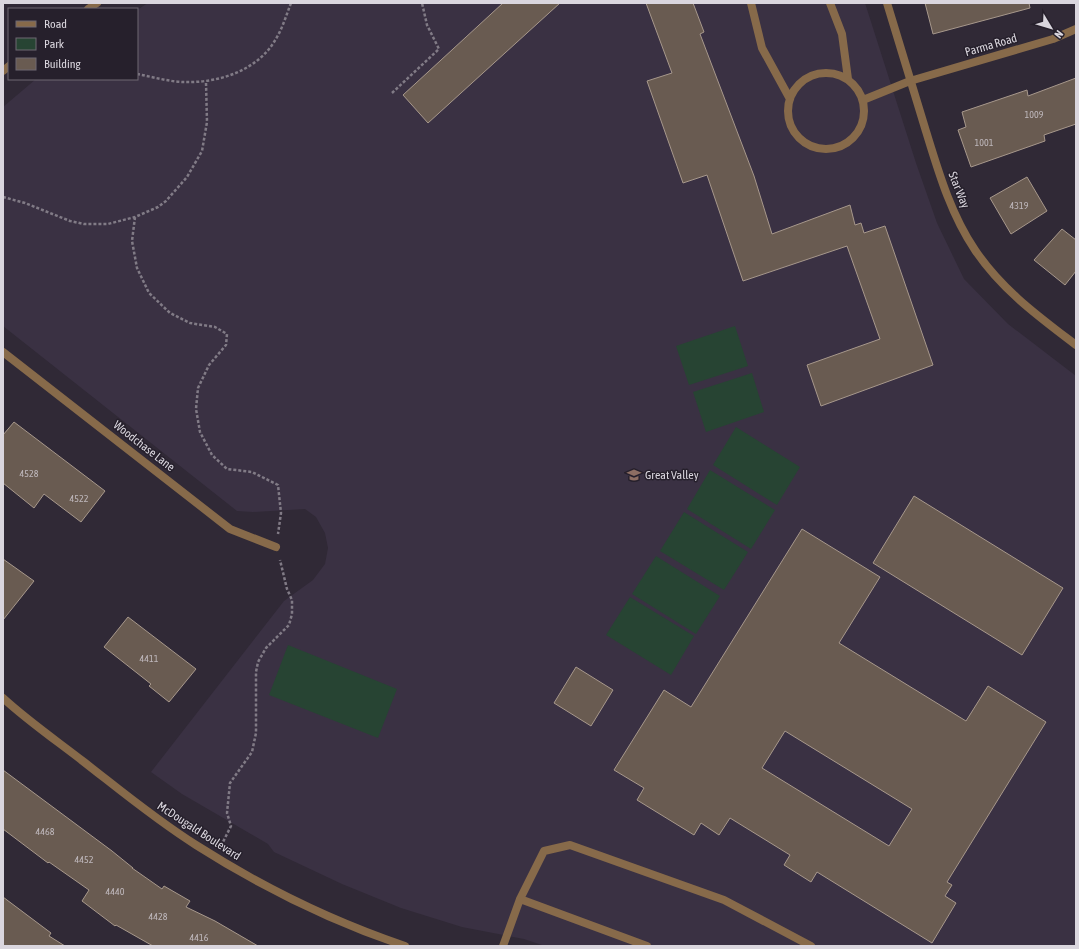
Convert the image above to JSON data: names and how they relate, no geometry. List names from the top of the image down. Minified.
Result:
{"streets":{"street":["Parma Road","Star Way","Woodchase Lane","McDougald Boulevard"]},"crossings":[["Parma Road","Star Way"]],"places":{"school or university":["Great Valley"]},"house_numbers":["1009","1001","4319","4528","4522","4411","4468","4452","4440","4428","4416"],"legend":["Road","Park","Building"],"north":"bottom right"}
